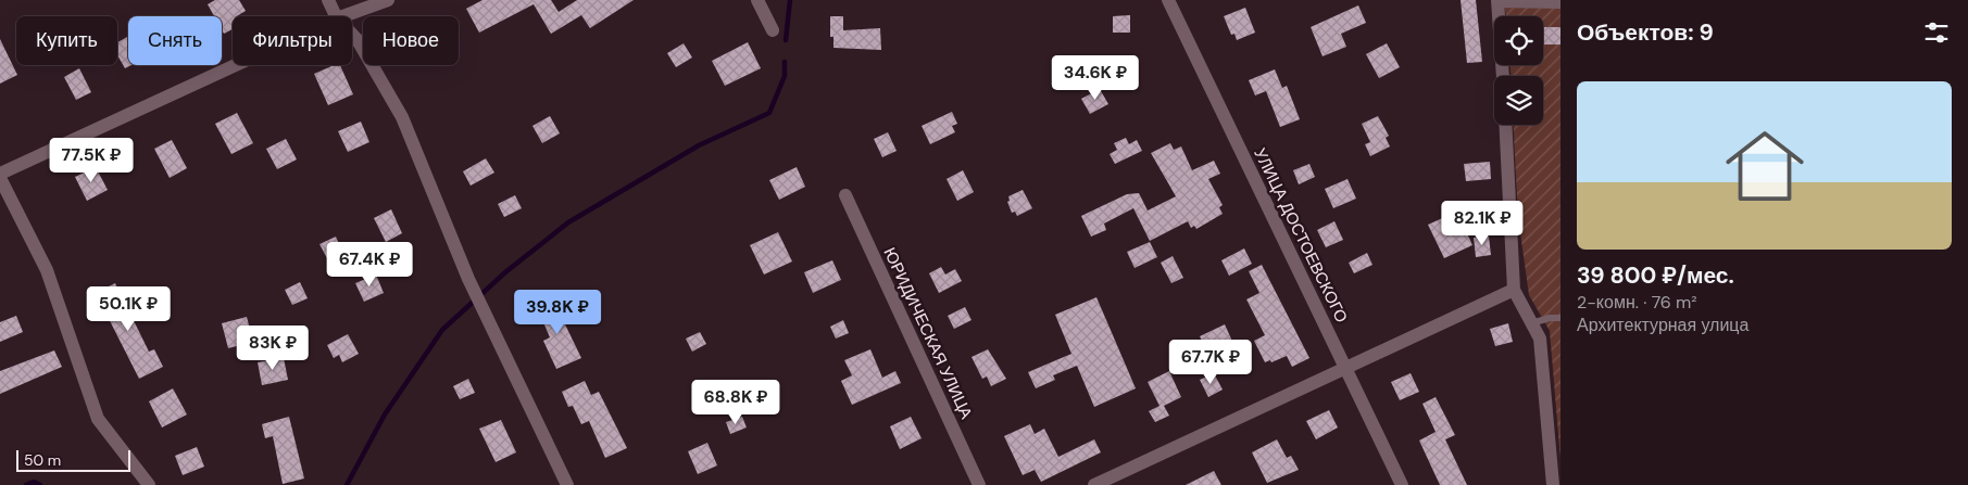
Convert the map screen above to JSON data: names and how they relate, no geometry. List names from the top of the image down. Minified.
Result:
{"streets":{"street":["УЛИЦА ДОСТОЕВСКОГО","ЮРИДИЧЕСКАЯ УЛИЦА"]},"scale_bar":"50 m","page":{"heading":"Объектов: 9","chip":["Купить","Снять","Фильтры","Новое"],"price":["34.6K ₽","77.5K ₽","82.1K ₽","67.4K ₽","50.1K ₽","39.8K ₽","83K ₽","67.7K ₽","68.8K ₽"],"list":[{"name":"39 800 ₽/мес.","note":"2-комн. · 76 m² · Архитектурная улица"}],"scale":"50 m"}}
